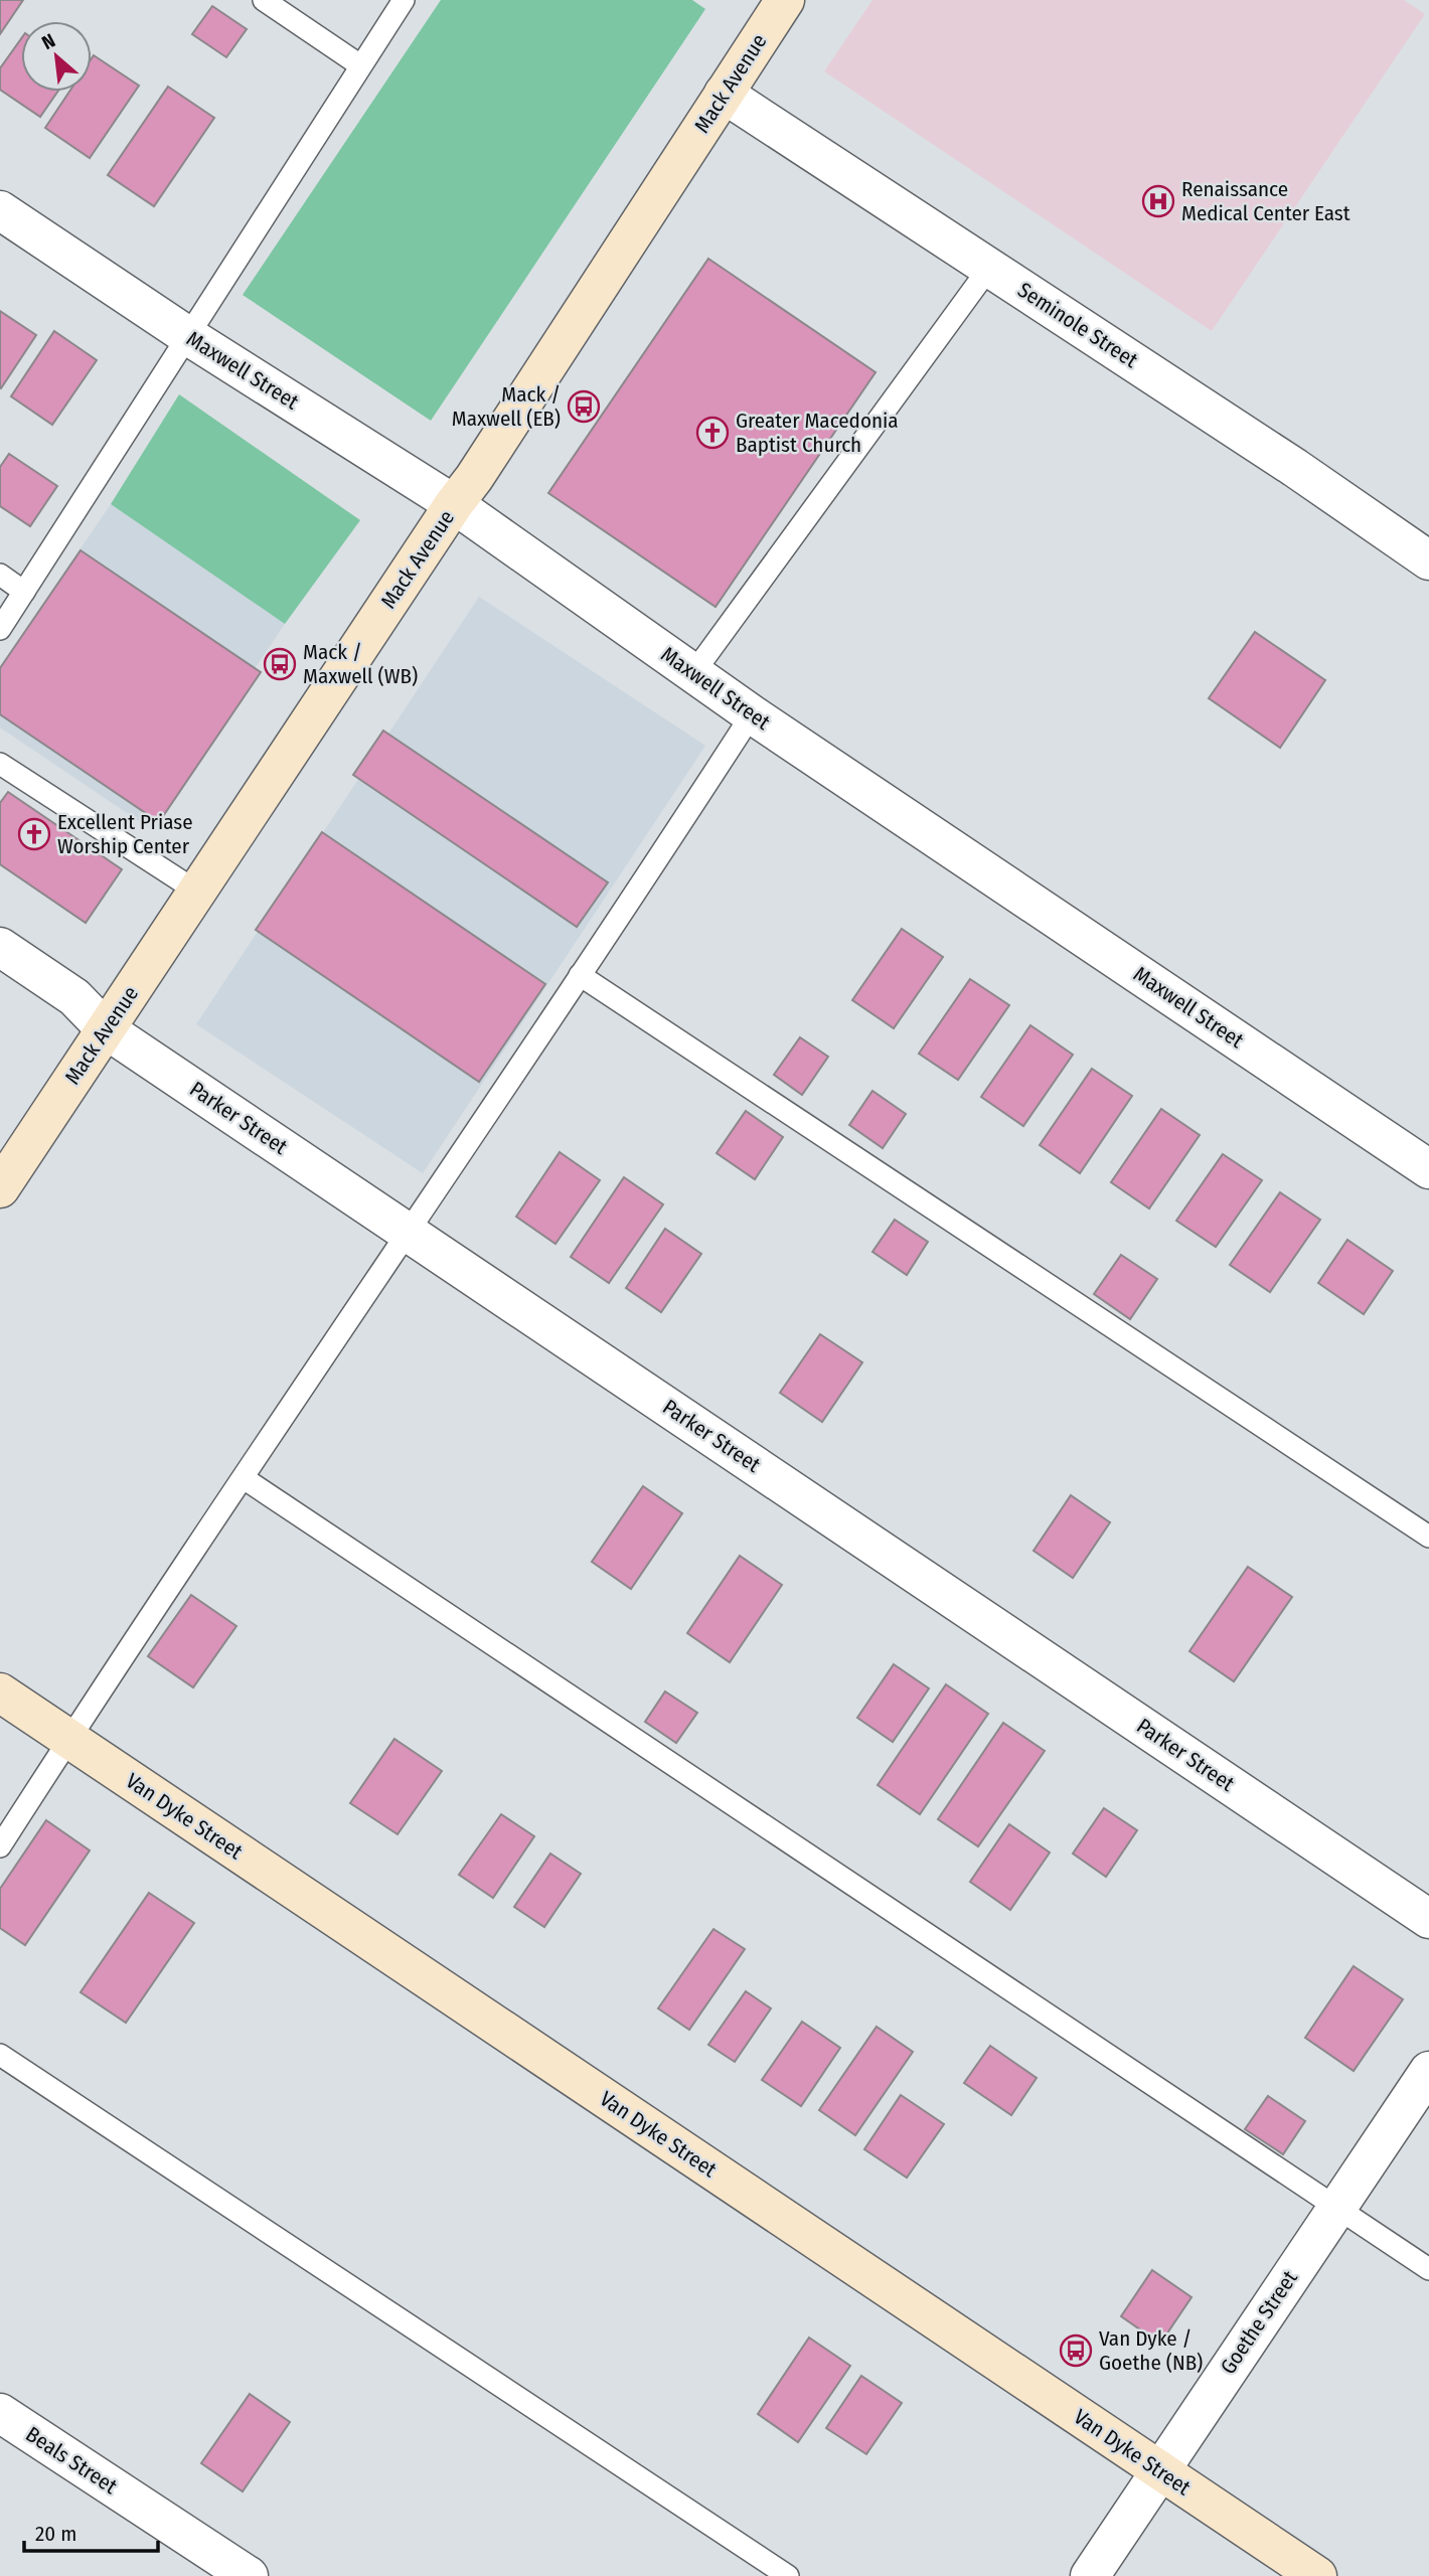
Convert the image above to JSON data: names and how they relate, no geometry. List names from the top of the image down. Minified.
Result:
{"streets":{"main road":["Mack Avenue","Van Dyke Street"],"street":["Seminole Street","Maxwell Street","Parker Street","Goethe Street","Beals Street"]},"crossings":[["Mack Avenue","Seminole Street"],["Mack Avenue","Maxwell Street"],["Mack Avenue","Parker Street"],["Van Dyke Street","Goethe Street"]],"places":{"hospital":["Renaissance Medical Center East"],"bus stop":["Mack / Maxwell (EB)","Mack / Maxwell (WB)","Van Dyke / Goethe (NB)"],"church":["Greater Macedonia Baptist Church","Excellent Priase Worship Center"]},"scale_bar":"20 m","north":"top left"}
